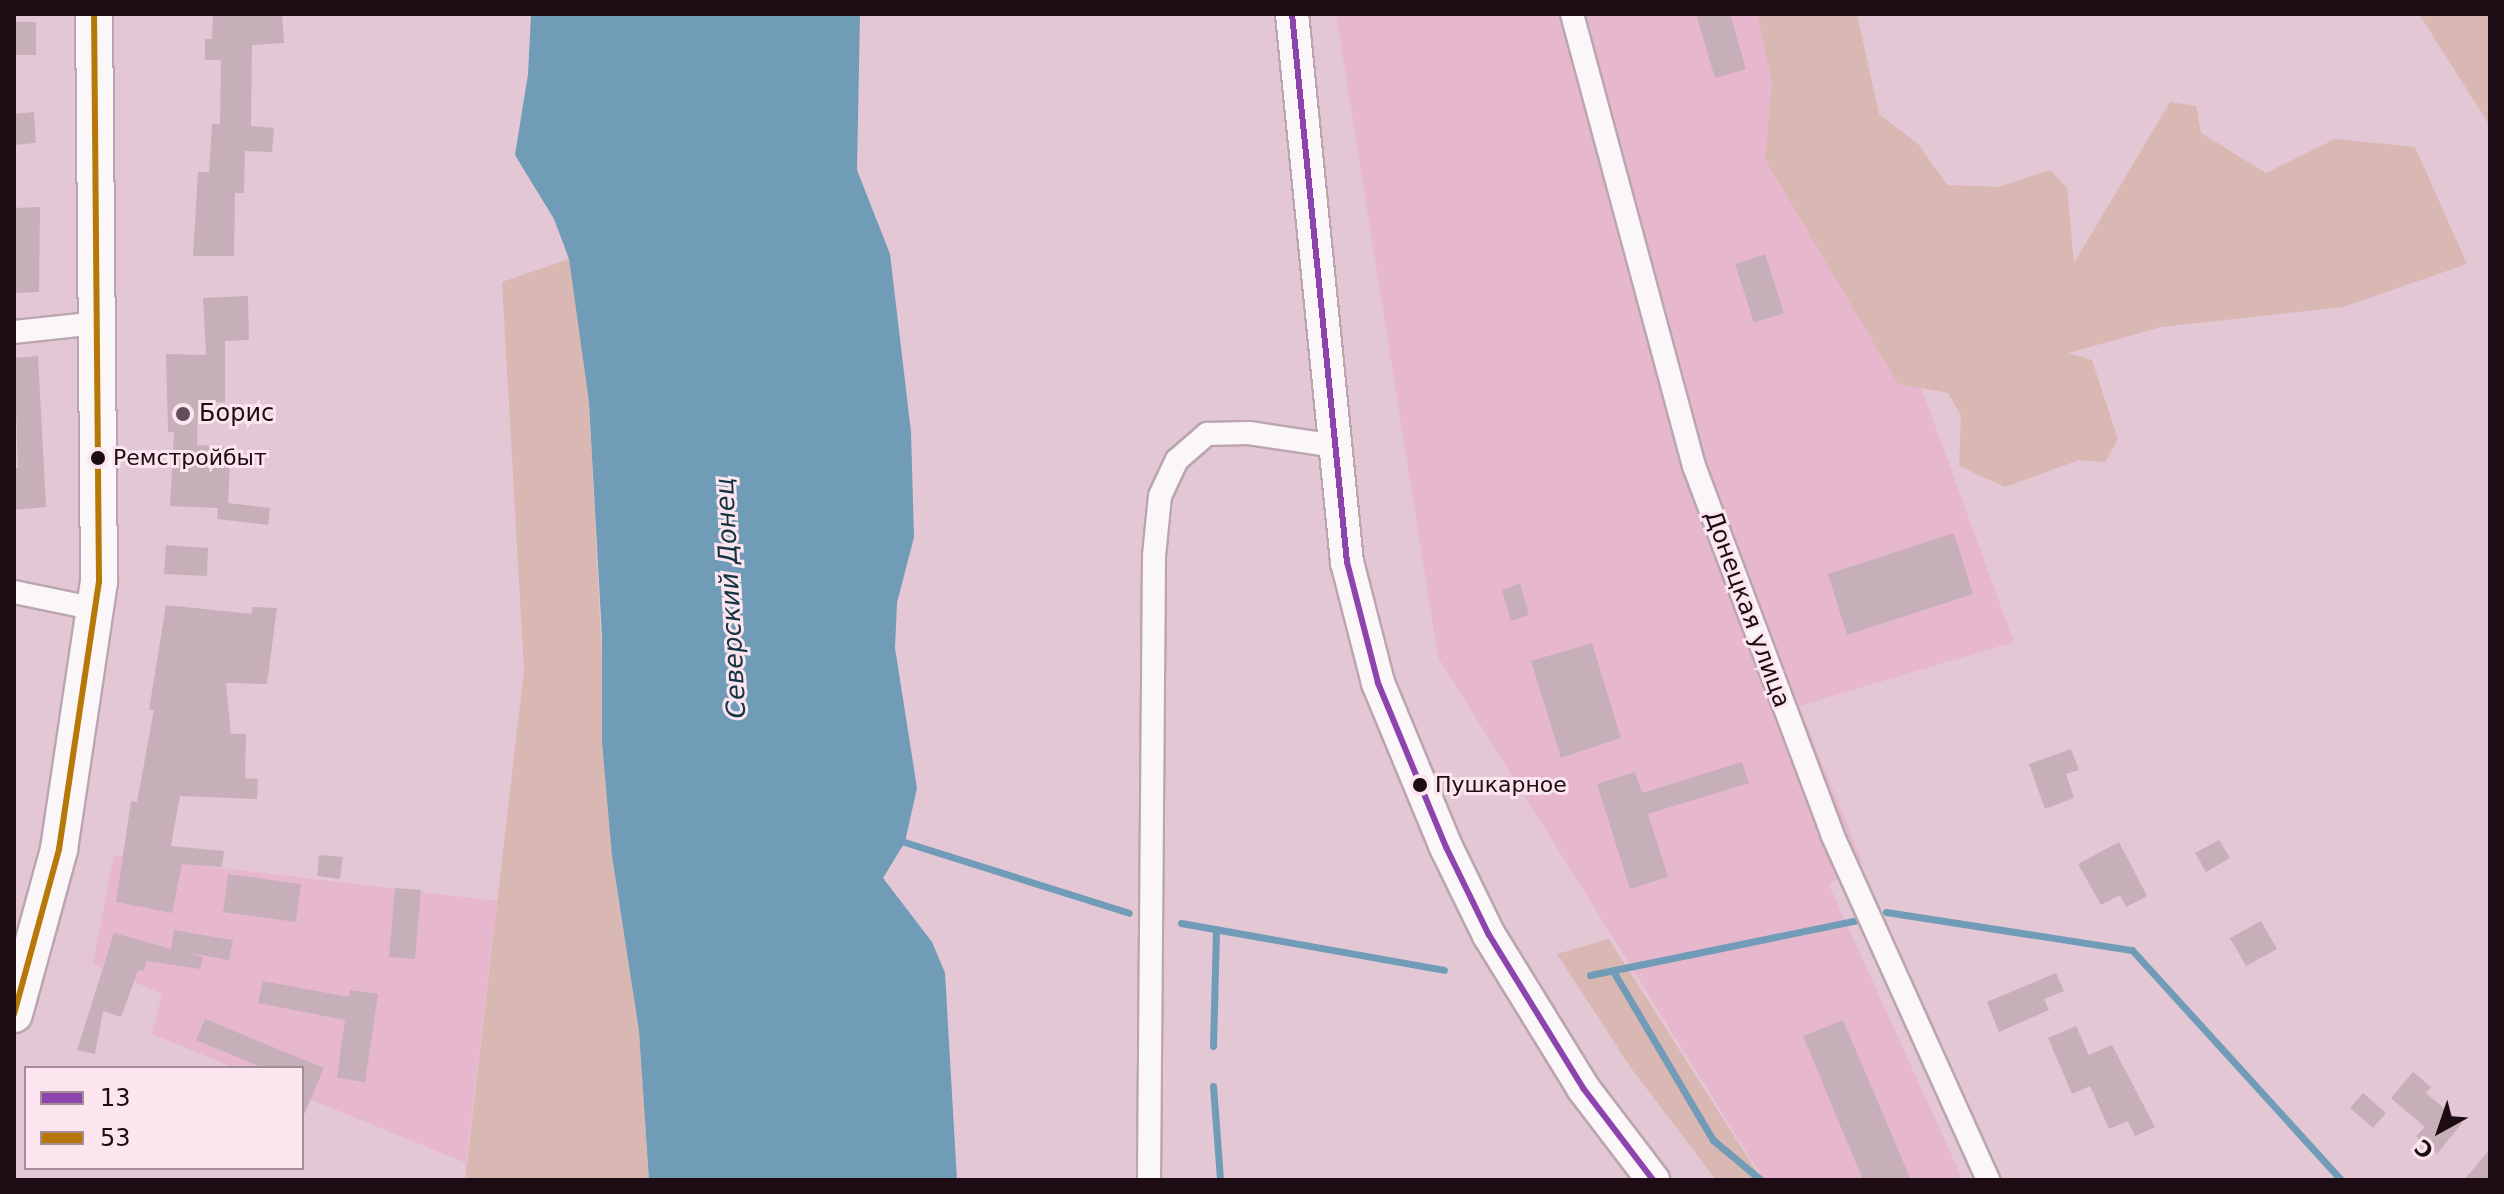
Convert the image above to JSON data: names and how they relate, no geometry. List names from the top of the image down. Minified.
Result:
{"streets":{"street":["Донецкая улица"]},"water":["Северский Донец"],"places":["Борис","Ремстройбыт","Пушкарное"],"lines":["transit line 13","transit line 53"],"legend":["13","53"],"north":"bottom left"}
